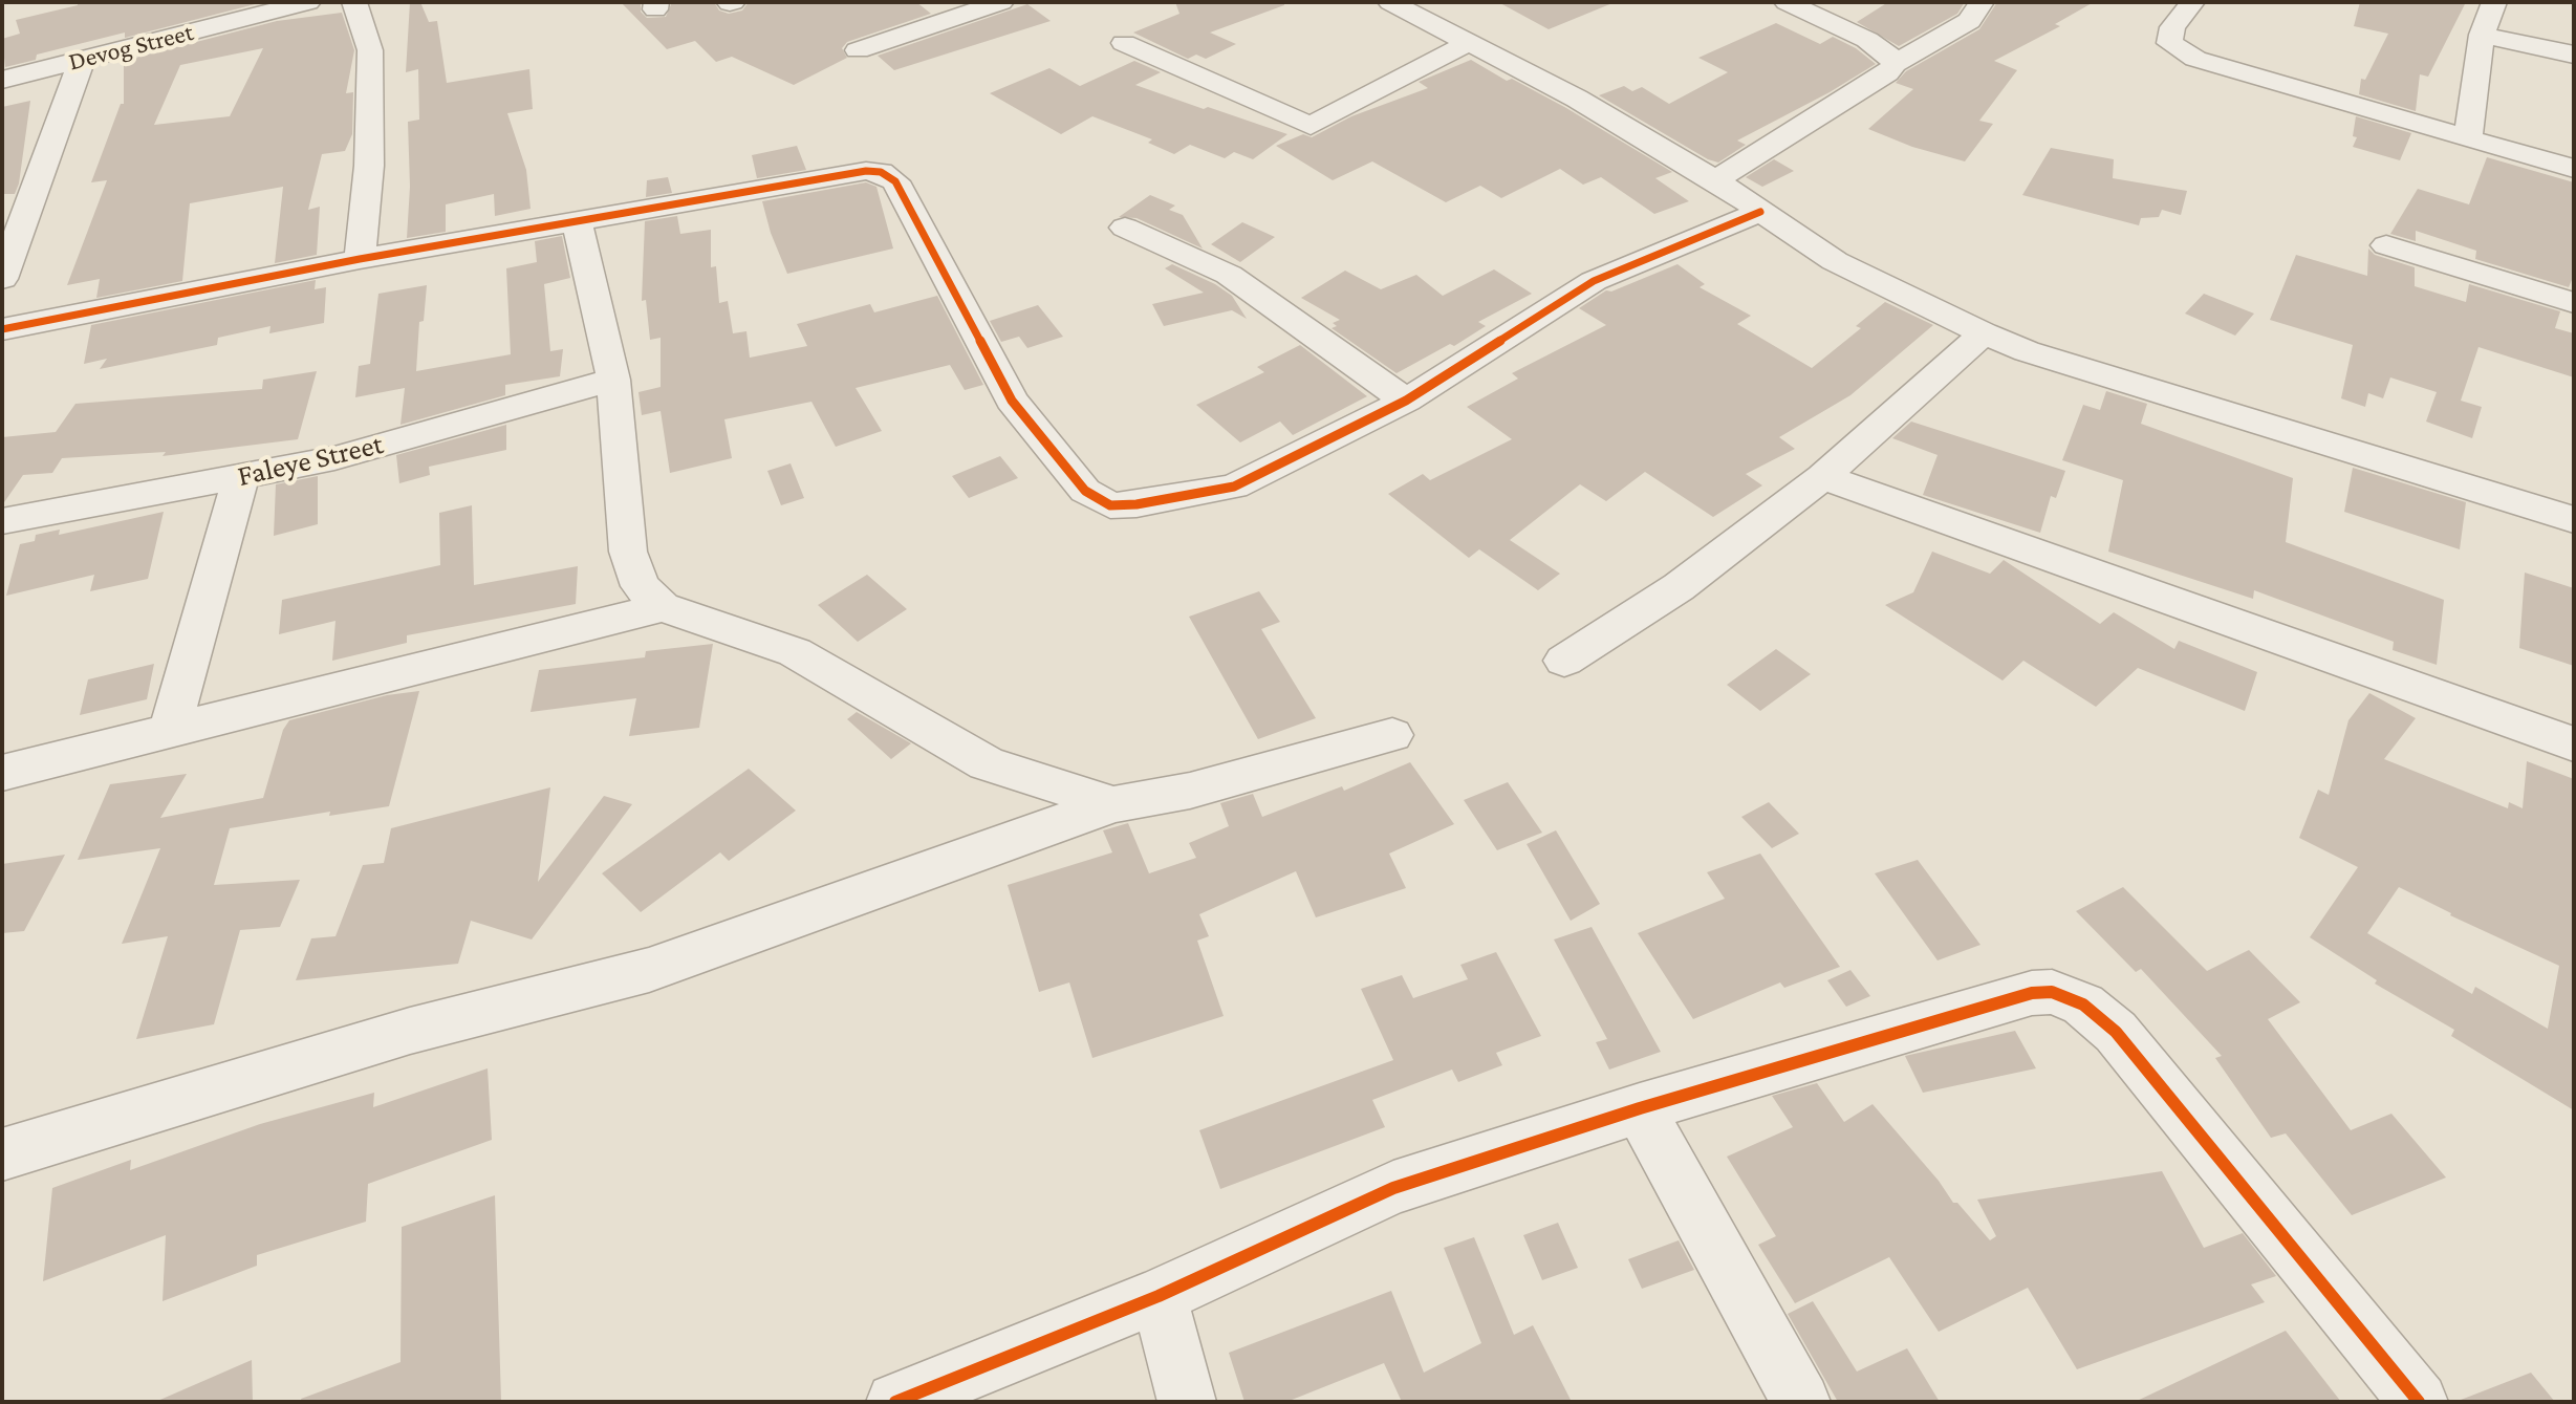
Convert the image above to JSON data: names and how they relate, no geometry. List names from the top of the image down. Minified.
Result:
{"streets":{"street":["Devog Street","Faleye Street"]}}
